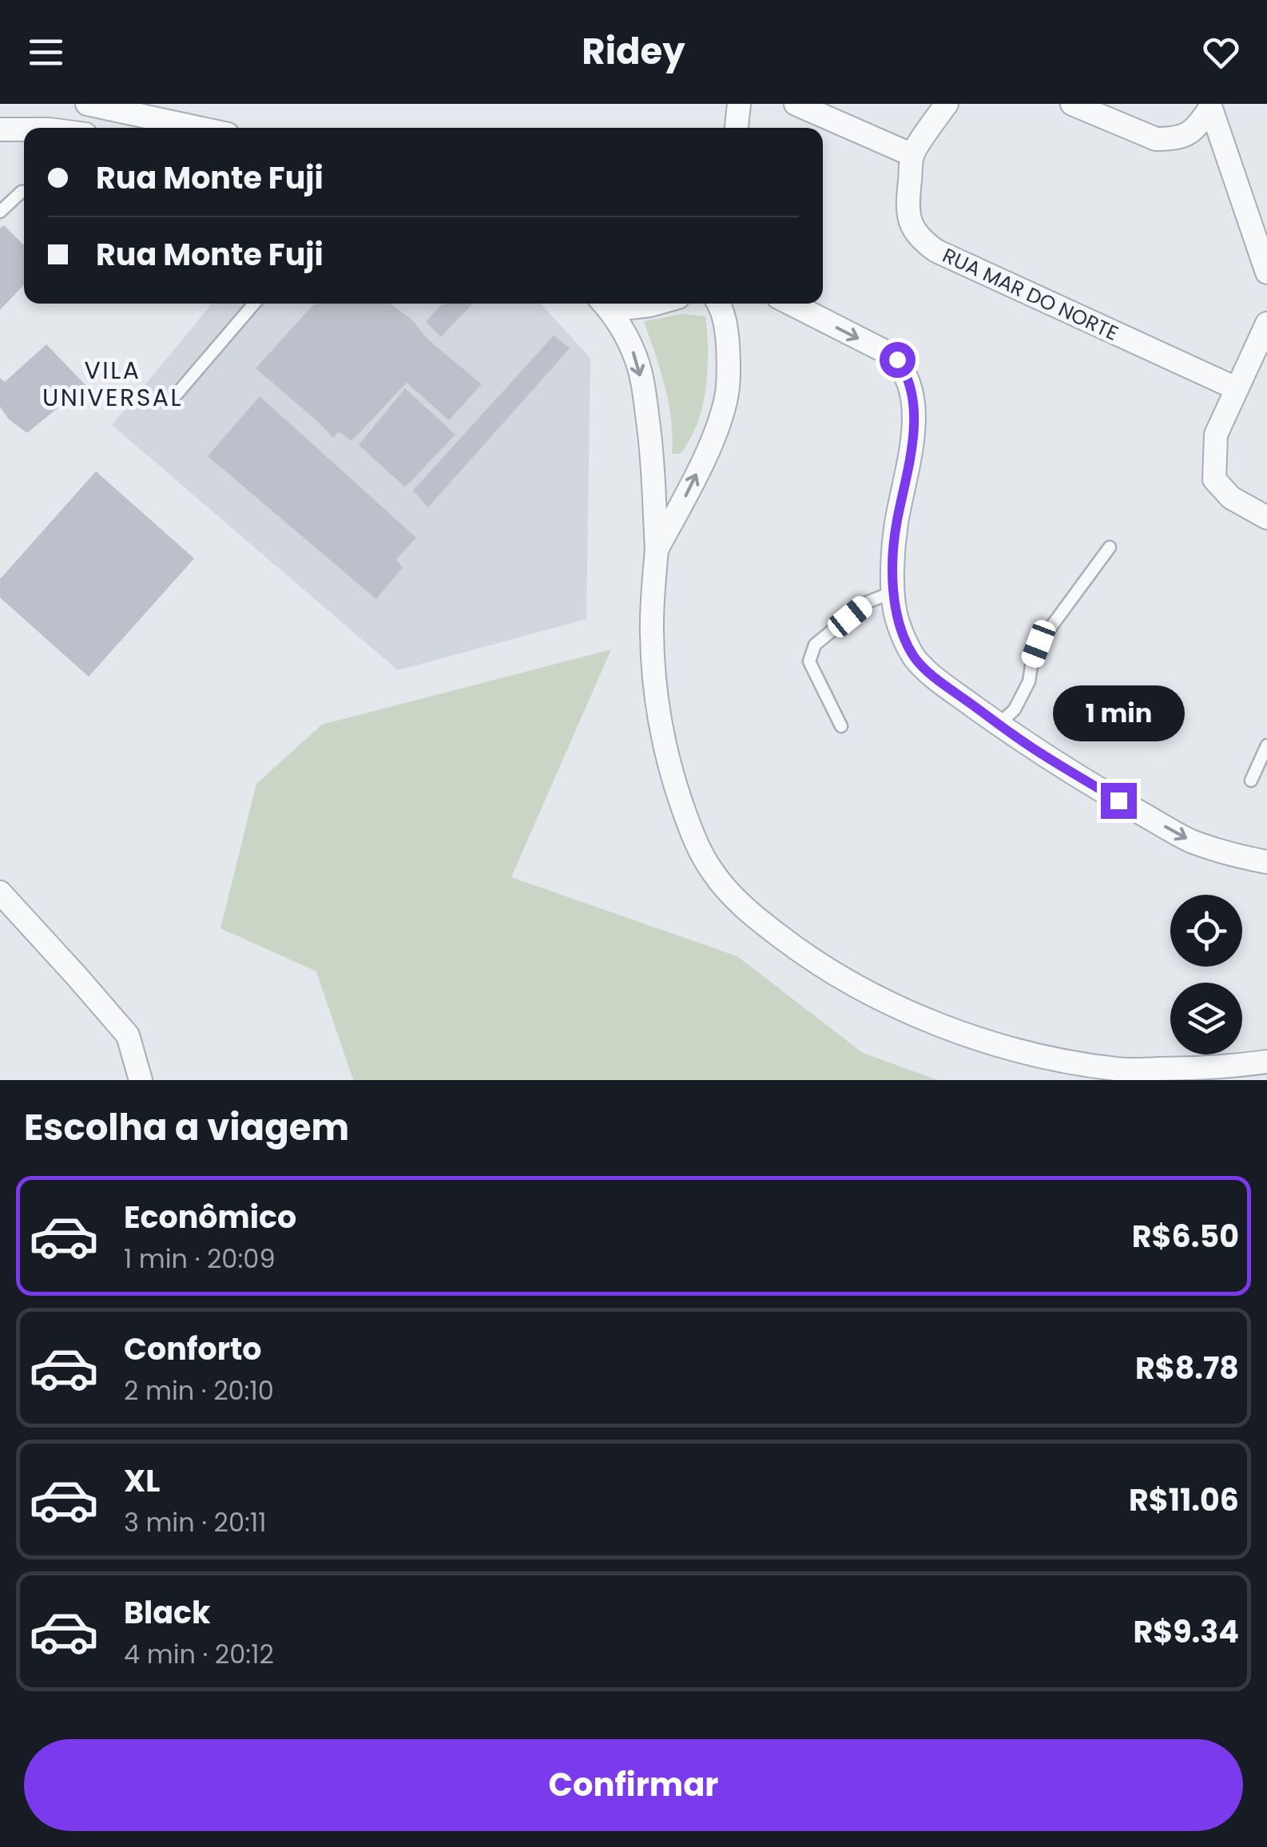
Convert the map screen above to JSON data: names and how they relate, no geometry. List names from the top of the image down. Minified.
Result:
{"streets":{"street":["RUA MAR DO NORTE"]},"districts":["VILA UNIVERSAL"],"page":{"header":"Ridey","banner":["Rua Monte Fuji","Rua Monte Fuji"],"bubble":"1 min","heading":"Escolha a viagem","list":[{"name":"Econômico","note":"1 min · 20:09","value":"R$6.50"},{"name":"Conforto","note":"2 min · 20:10","value":"R$8.78"},{"name":"XL","note":"3 min · 20:11","value":"R$11.06"},{"name":"Black","note":"4 min · 20:12","value":"R$9.34"}],"buttons":"Confirmar"}}
